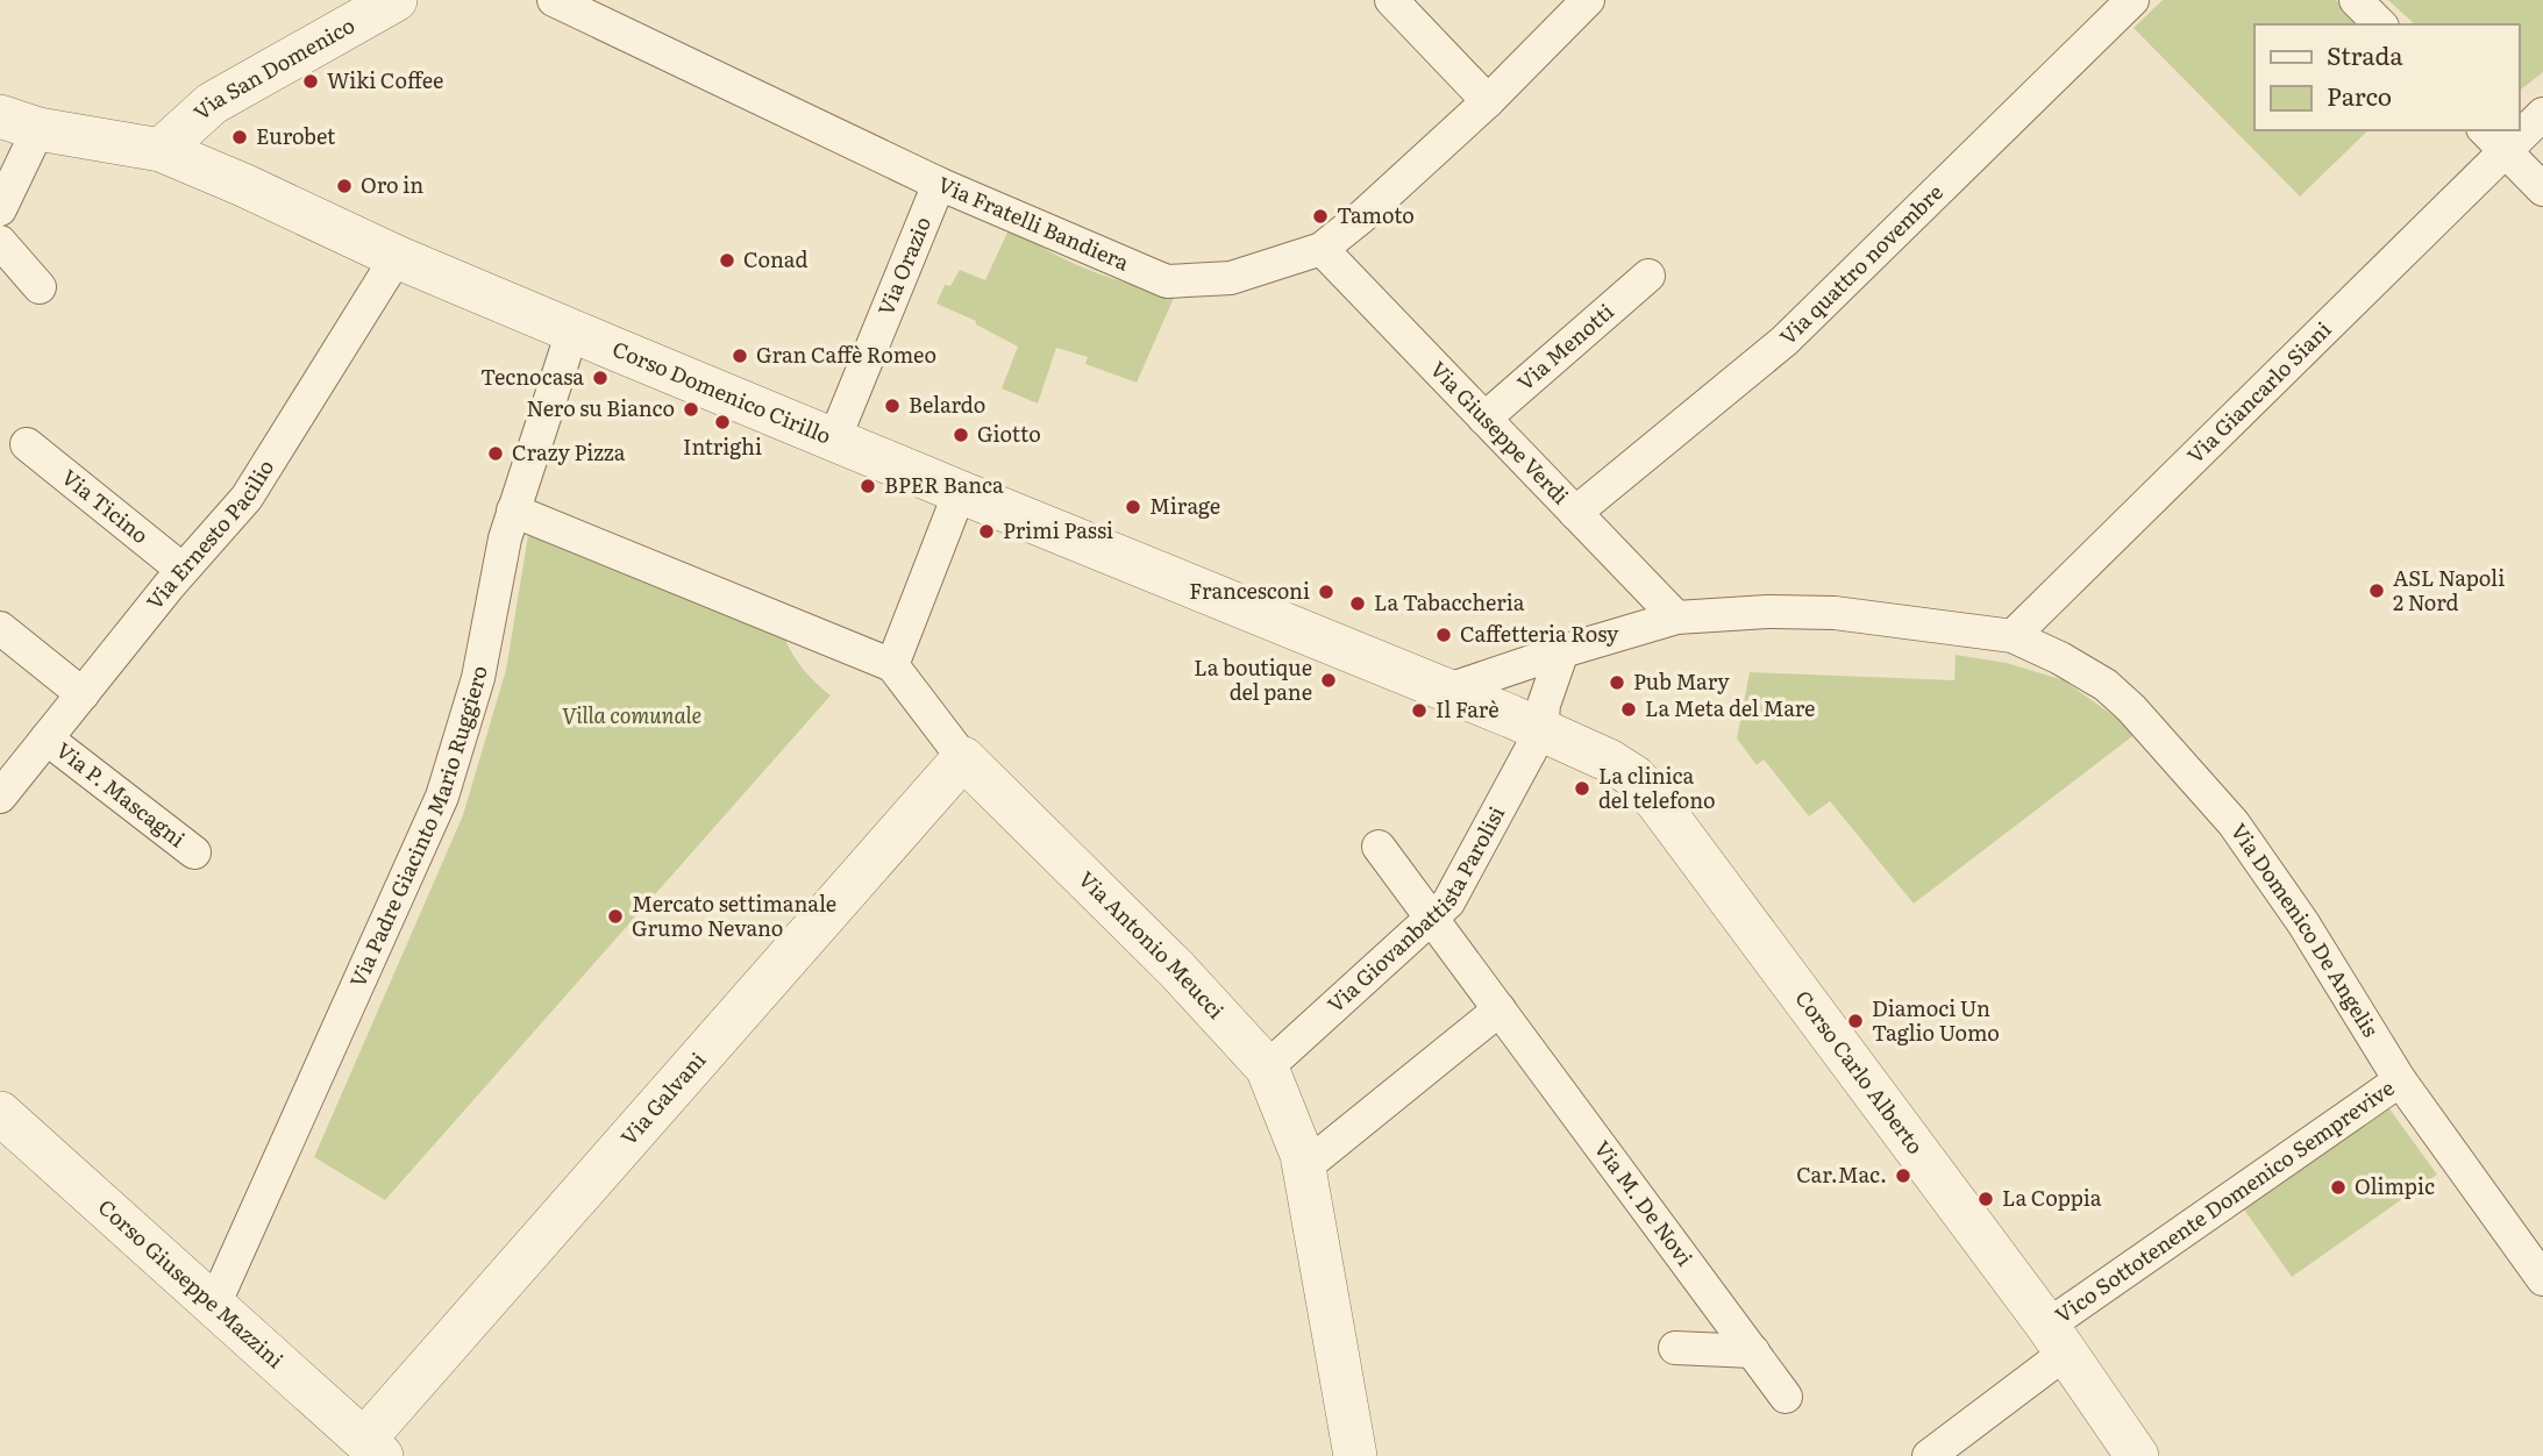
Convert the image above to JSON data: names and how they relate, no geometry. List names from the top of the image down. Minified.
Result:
{"streets":{"street":["Via San Domenico","Via Fratelli Bandiera","Via quattro novembre","Via Orazio","Via Menotti","Corso Domenico Cirillo","Via Giancarlo Siani","Via Giuseppe Verdi","Via Ticino","Via Ernesto Pacilio","Via P. Mascagni","Via Padre Giacinto Mario Ruggiero","Via Giovanbattista Parolisi","Via Domenico De Angelis","Via Antonio Meucci","Corso Carlo Alberto","Via Galvani","Vico Sottotenente Domenico Semprevive","Via M. De Novi","Corso Giuseppe Mazzini"]},"crossings":[["Via San Domenico","Corso Domenico Cirillo"],["Via Fratelli Bandiera","Via Orazio"],["Via Fratelli Bandiera","Via Giuseppe Verdi"],["Via quattro novembre","Via Giuseppe Verdi"],["Via Orazio","Corso Domenico Cirillo"],["Via Menotti","Via Giuseppe Verdi"],["Corso Domenico Cirillo","Via Ernesto Pacilio"],["Corso Domenico Cirillo","Via Padre Giacinto Mario Ruggiero"],["Corso Domenico Cirillo","Corso Carlo Alberto"],["Via Giancarlo Siani","Via Domenico De Angelis"],["Via Giuseppe Verdi","Via Domenico De Angelis"],["Via Ticino","Via Ernesto Pacilio"],["Via Ernesto Pacilio","Via P. Mascagni"],["Via Padre Giacinto Mario Ruggiero","Corso Giuseppe Mazzini"],["Via Giovanbattista Parolisi","Via Antonio Meucci"],["Via Giovanbattista Parolisi","Corso Carlo Alberto"],["Via Giovanbattista Parolisi","Via M. De Novi"],["Via Domenico De Angelis","Vico Sottotenente Domenico Semprevive"],["Via Antonio Meucci","Via Galvani"],["Corso Carlo Alberto","Vico Sottotenente Domenico Semprevive"],["Via Galvani","Corso Giuseppe Mazzini"]],"parks":["Villa comunale"],"places":["Wiki Coffee","Eurobet","Oro in","Tamoto","Conad","Gran Caffè Romeo","Tecnocasa","Belardo","Nero su Bianco","Intrighi","Giotto","Crazy Pizza","BPER Banca","Mirage","Primi Passi","ASL Napoli 2 Nord","Francesconi","La Tabaccheria","Caffetteria Rosy","La boutique del pane","Pub Mary","La Meta del Mare","Il Farè","La clinica del telefono","Mercato settimanale Grumo Nevano","Diamoci Un Taglio Uomo","Car.Mac.","Olimpic","La Coppia"],"legend":["Strada","Parco"]}
